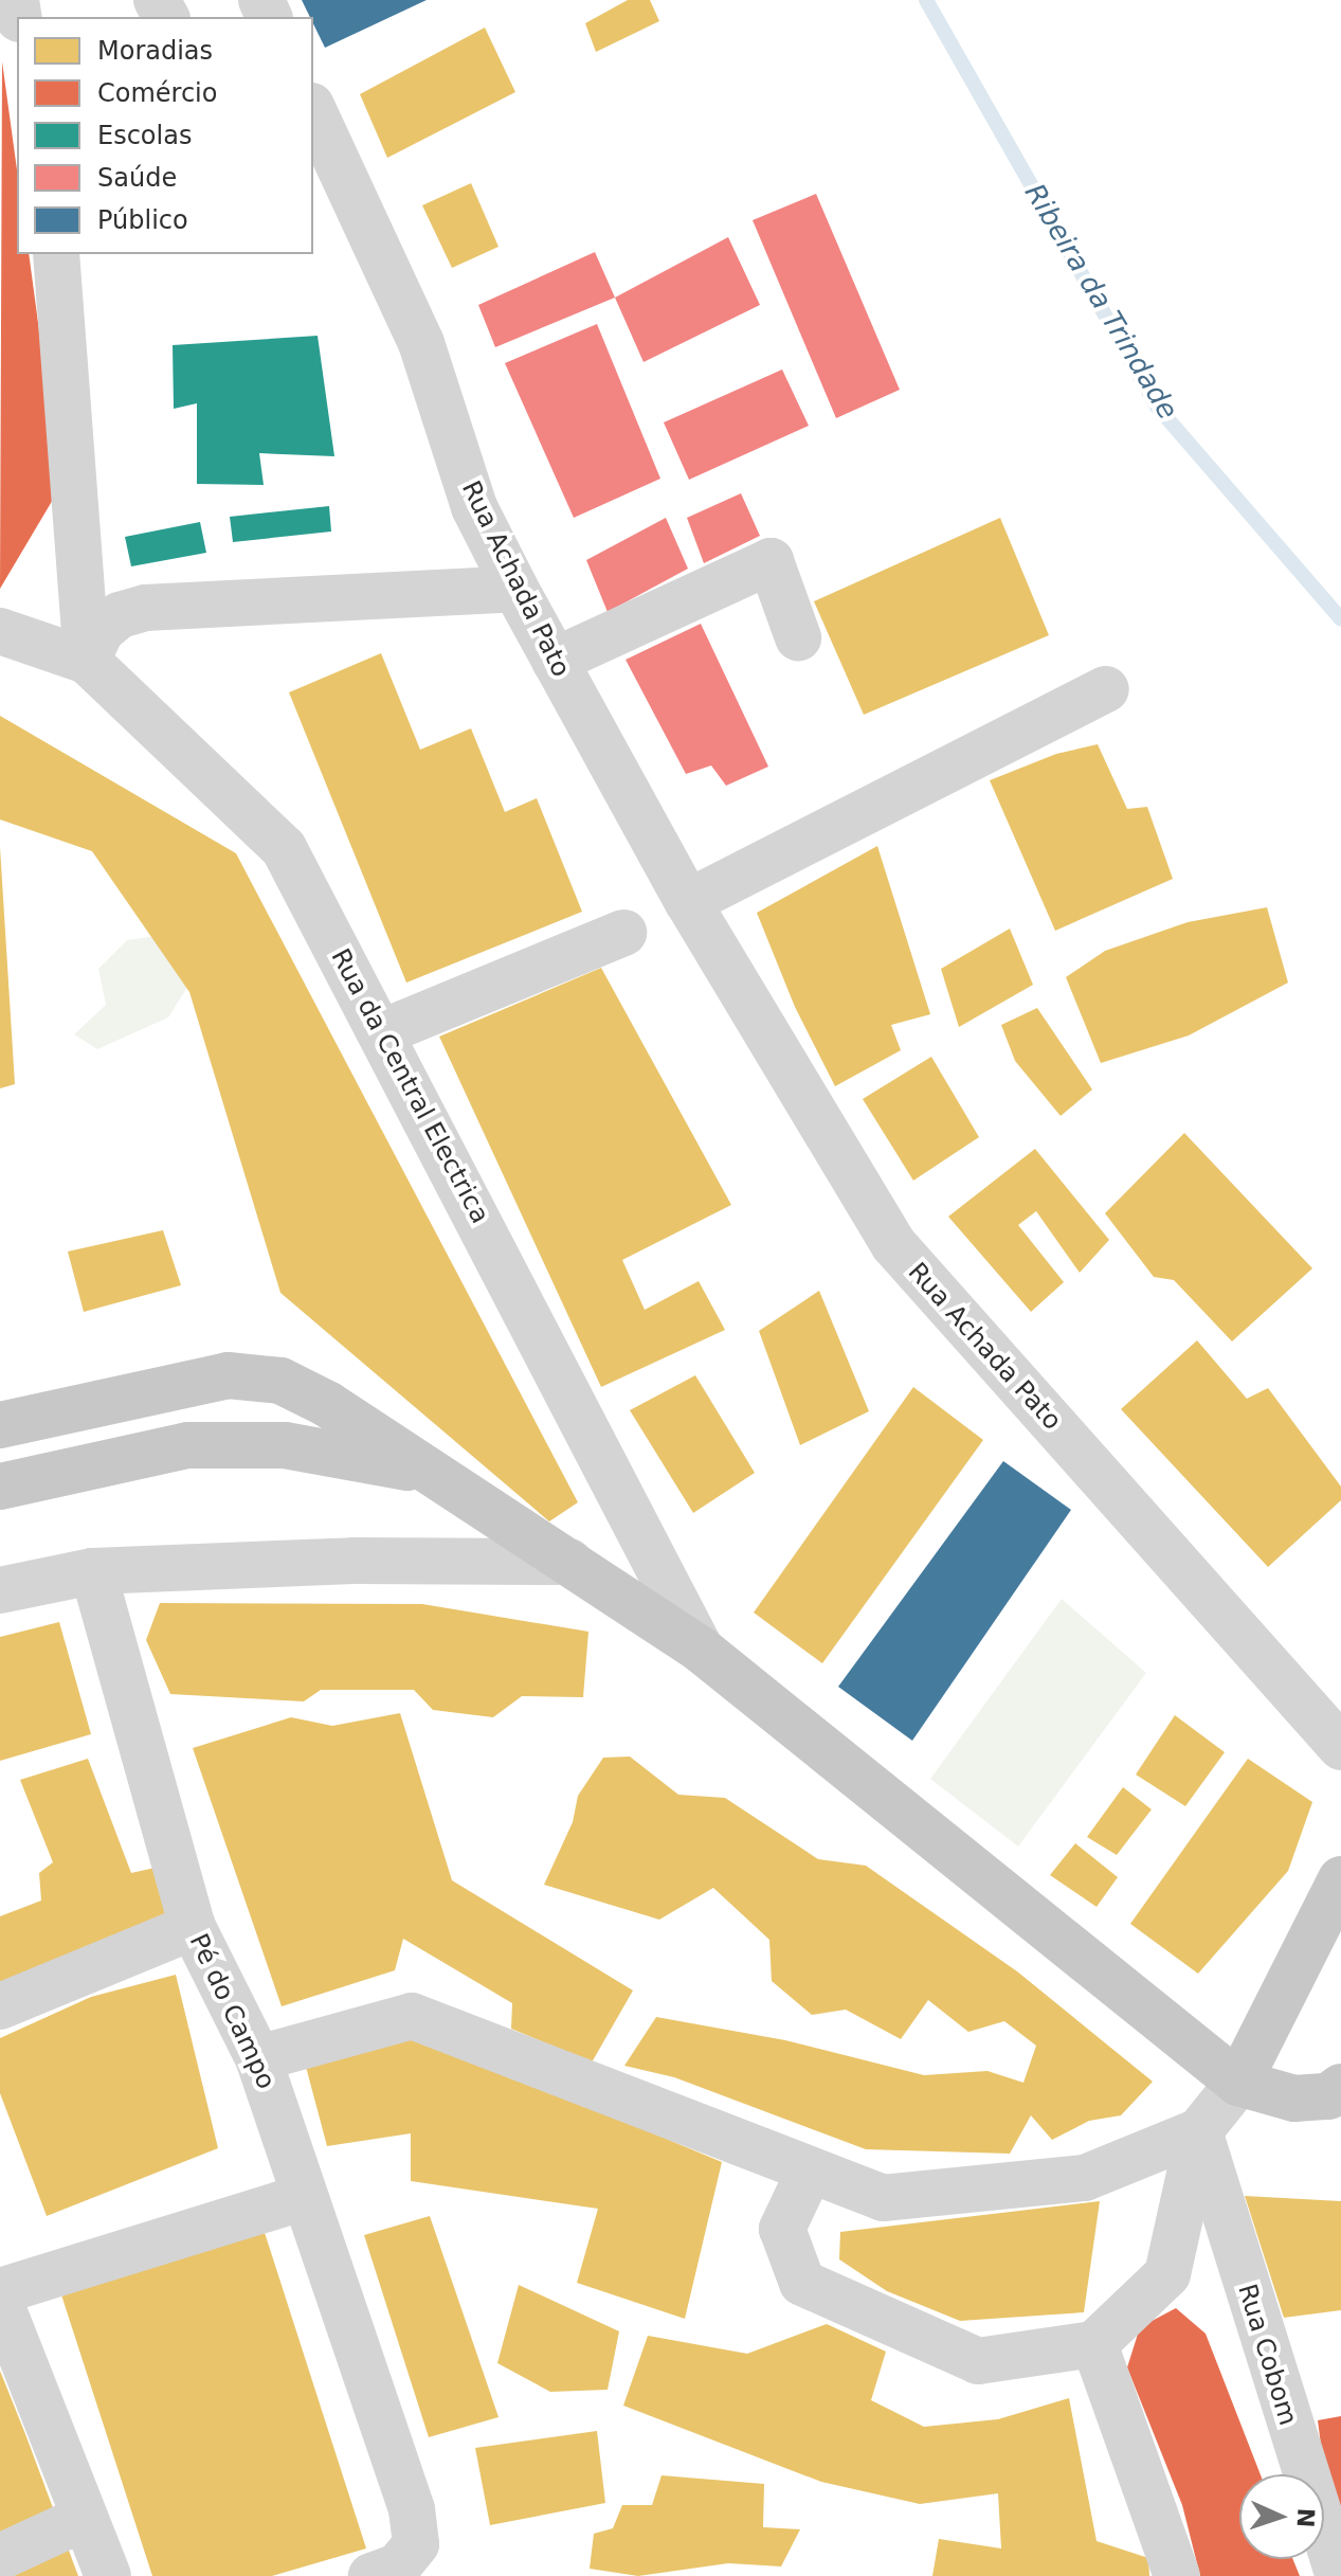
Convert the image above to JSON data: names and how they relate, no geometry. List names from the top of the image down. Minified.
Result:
{"streets":{"street":["Rua Achada Pato","Rua da Central Electrica","Pé do Campo","Rua Cobom"]},"water":["Ribeira da Trindade"],"legend":["Moradias","Comércio","Escolas","Saúde","Público"],"north":"right"}
